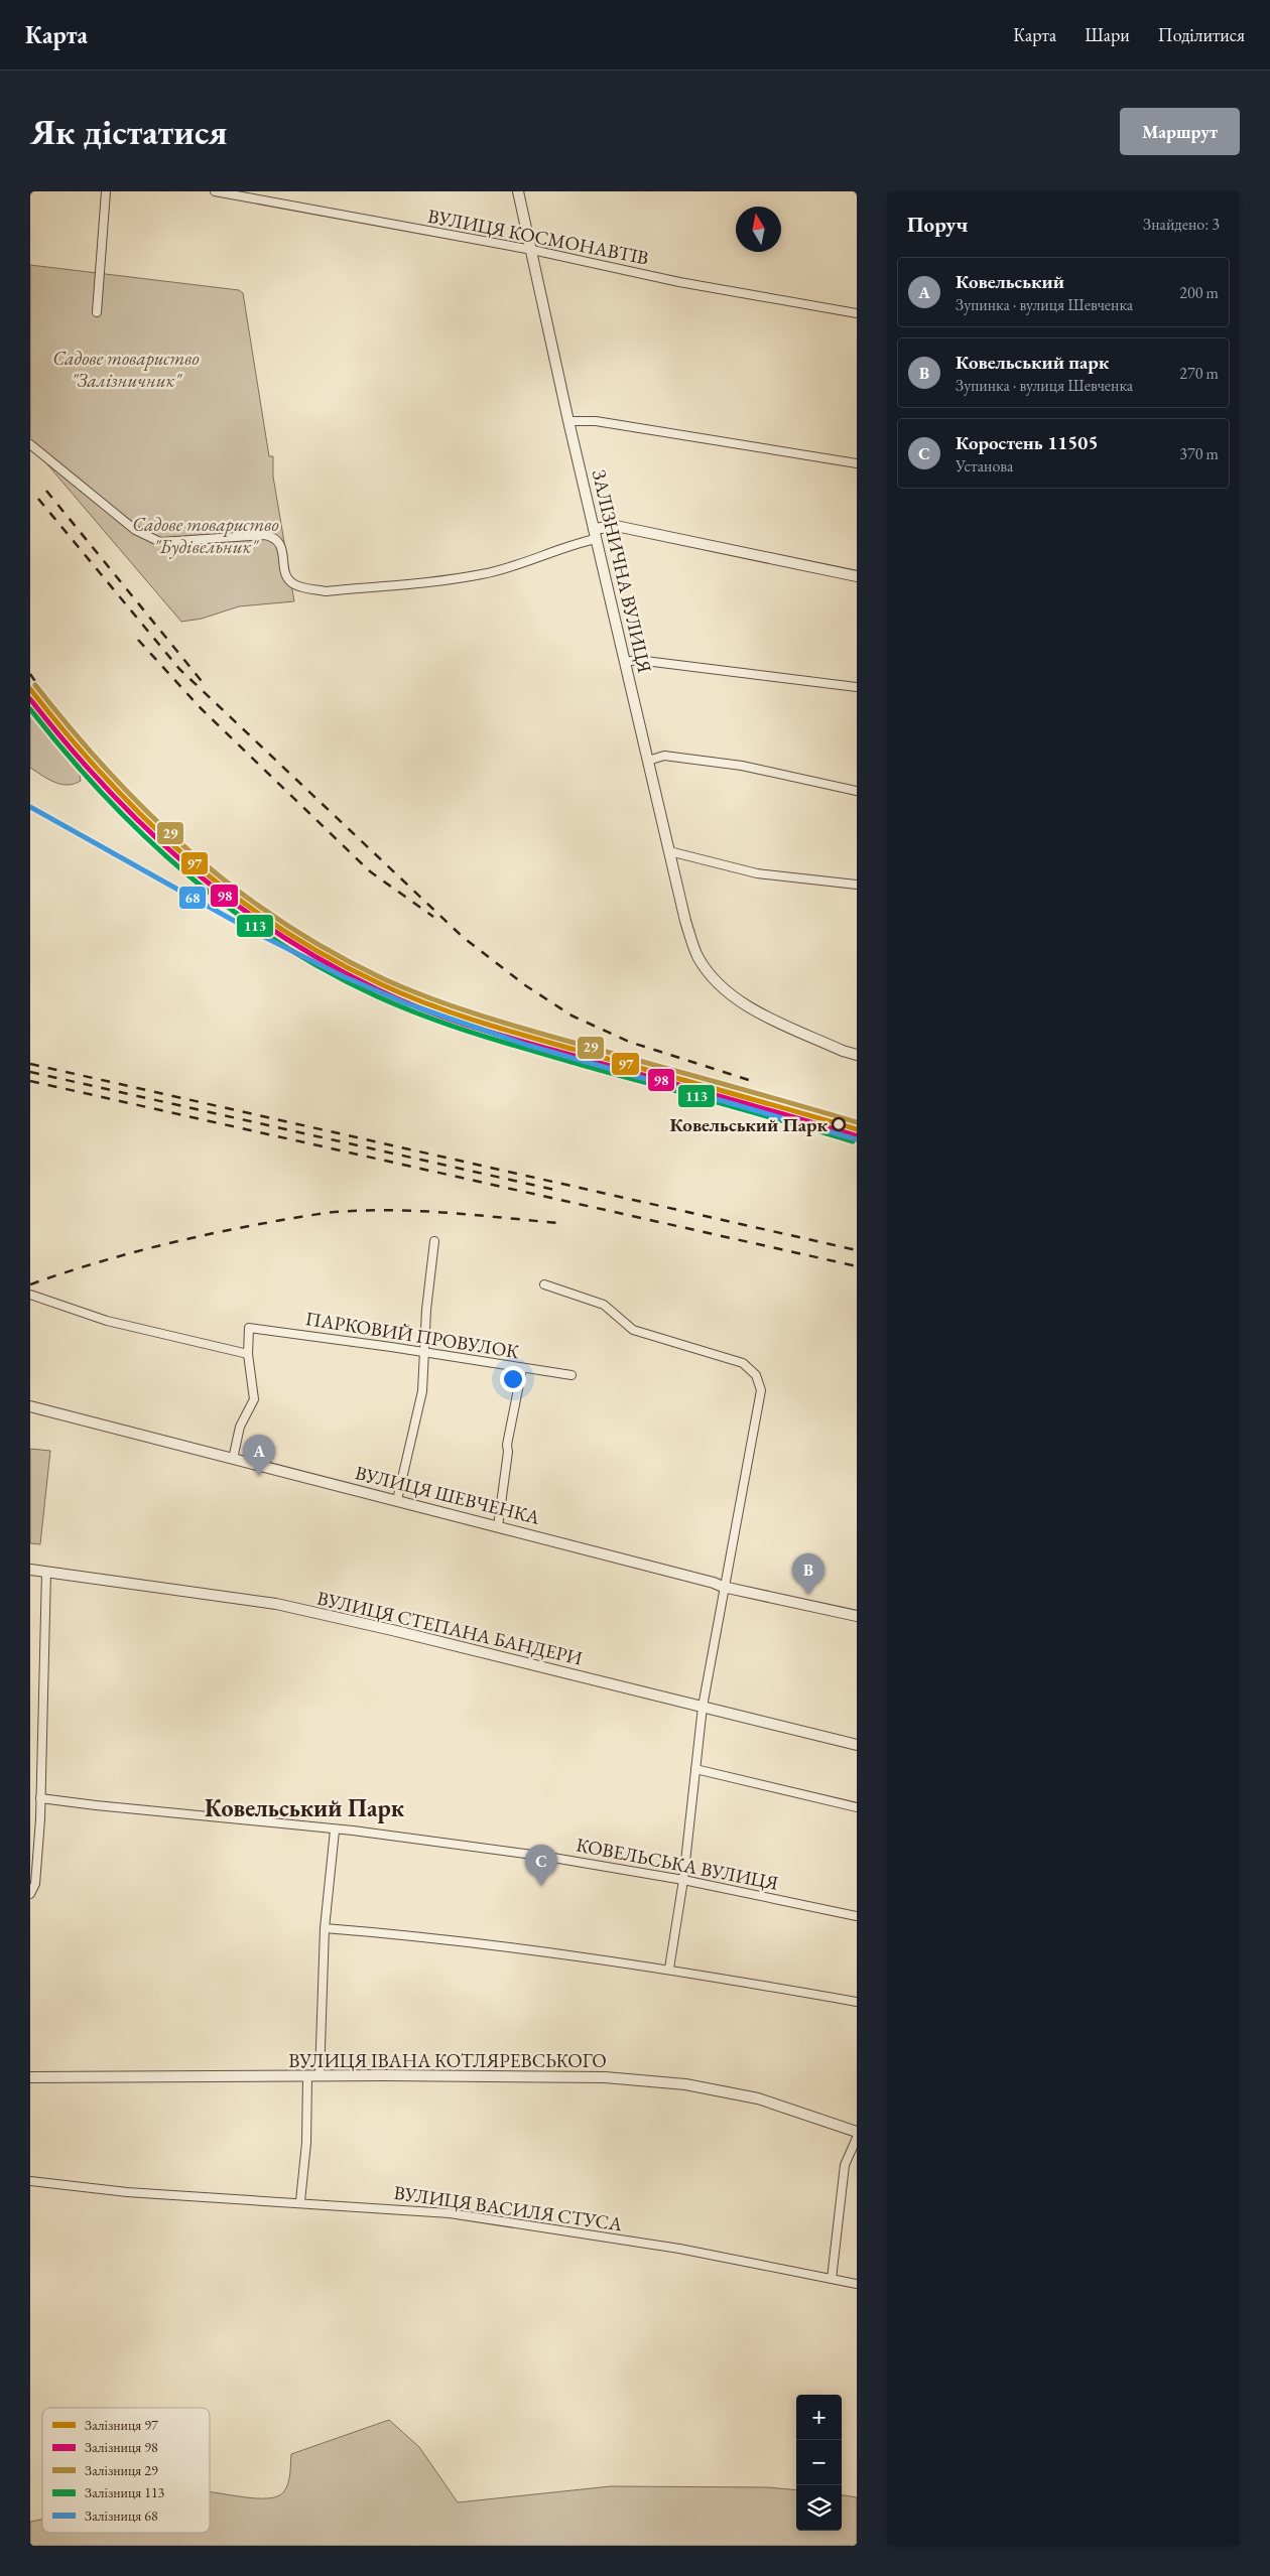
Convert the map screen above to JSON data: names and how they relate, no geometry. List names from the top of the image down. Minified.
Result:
{"streets":{"street":["ВУЛИЦЯ КОСМОНАВТІВ","ЗАЛІЗНИЧНА ВУЛИЦЯ","ПАРКОВИЙ ПРОВУЛОК","ВУЛИЦЯ ШЕВЧЕНКА","ВУЛИЦЯ СТЕПАНА БАНДЕРИ","КОВЕЛЬСЬКА ВУЛИЦЯ","ВУЛИЦЯ ІВАНА КОТЛЯРЕВСЬКОГО","ВУЛИЦЯ ВАСИЛЯ СТУСА"]},"crossings":[["ВУЛИЦЯ КОСМОНАВТІВ","ЗАЛІЗНИЧНА ВУЛИЦЯ"]],"districts":["Ковельський Парк"],"parks":["Садове товариство \"Залізничник\"","Садове товариство \"Будівельник\""],"places":["Ковельський Парк"],"lines":["rail line 29","rail line 97","rail line 98","rail line 113","rail line 68"],"legend":["Залізниця 97","Залізниця 98","Залізниця 29","Залізниця 113","Залізниця 68"],"north":"top","page":{"header":"Карта","nav":["Карта","Шари","Поділитися"],"buttons":"Маршрут","title":"Як дістатися","heading":["Поруч","Знайдено: 3"],"list":[{"mark":"A","name":"Ковельський","note":"Зупинка · вулиця Шевченка","value":"200 m"},{"mark":"B","name":"Ковельський парк","note":"Зупинка · вулиця Шевченка","value":"270 m"},{"mark":"C","name":"Коростень 11505","note":"Установа","value":"370 m"}],"pins":["A","B","C"],"map_buttons":["+","−"]}}
